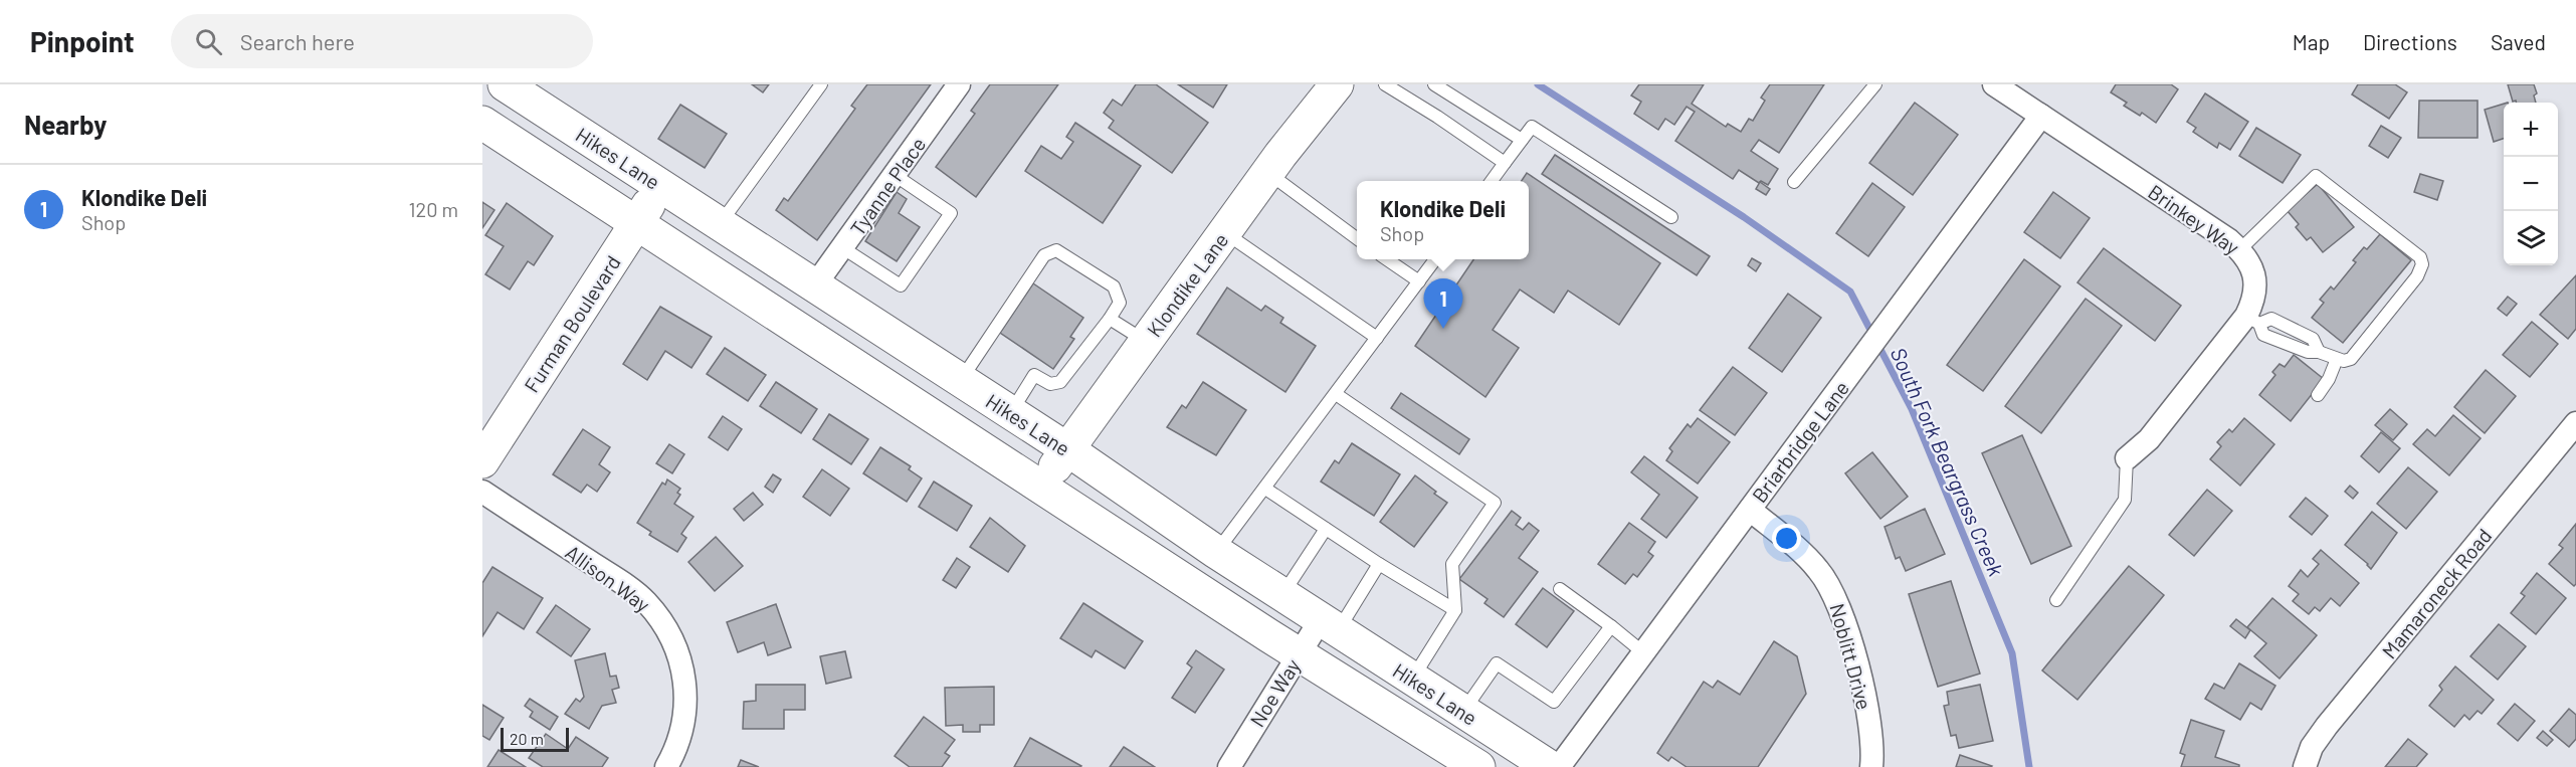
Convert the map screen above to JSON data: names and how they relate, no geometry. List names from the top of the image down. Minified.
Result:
{"streets":{"main road":["Hikes Lane","Klondike Lane","Furman Boulevard"],"street":["Tyanne Place","Brinkey Way","Briarbridge Lane","Allison Way","Mamaroneck Road","Noblitt Drive","Noe Way"]},"crossings":[["Hikes Lane","Tyanne Place"],["Hikes Lane","Klondike Lane"],["Hikes Lane","Furman Boulevard"],["Hikes Lane","Noe Way"],["Brinkey Way","Briarbridge Lane"],["Briarbridge Lane","Noblitt Drive"]],"water":["South Fork Beargrass Creek"],"scale_bar":"20 m","page":{"header":"Pinpoint","search":"Search here","nav":["Map","Directions","Saved"],"heading":"Nearby","map_buttons":["+","−"],"list":[{"mark":"1","name":"Klondike Deli","note":"Shop","value":"120 m"}],"popup":["Klondike Deli","Shop"],"pins":"1","scale":"20 m"}}
